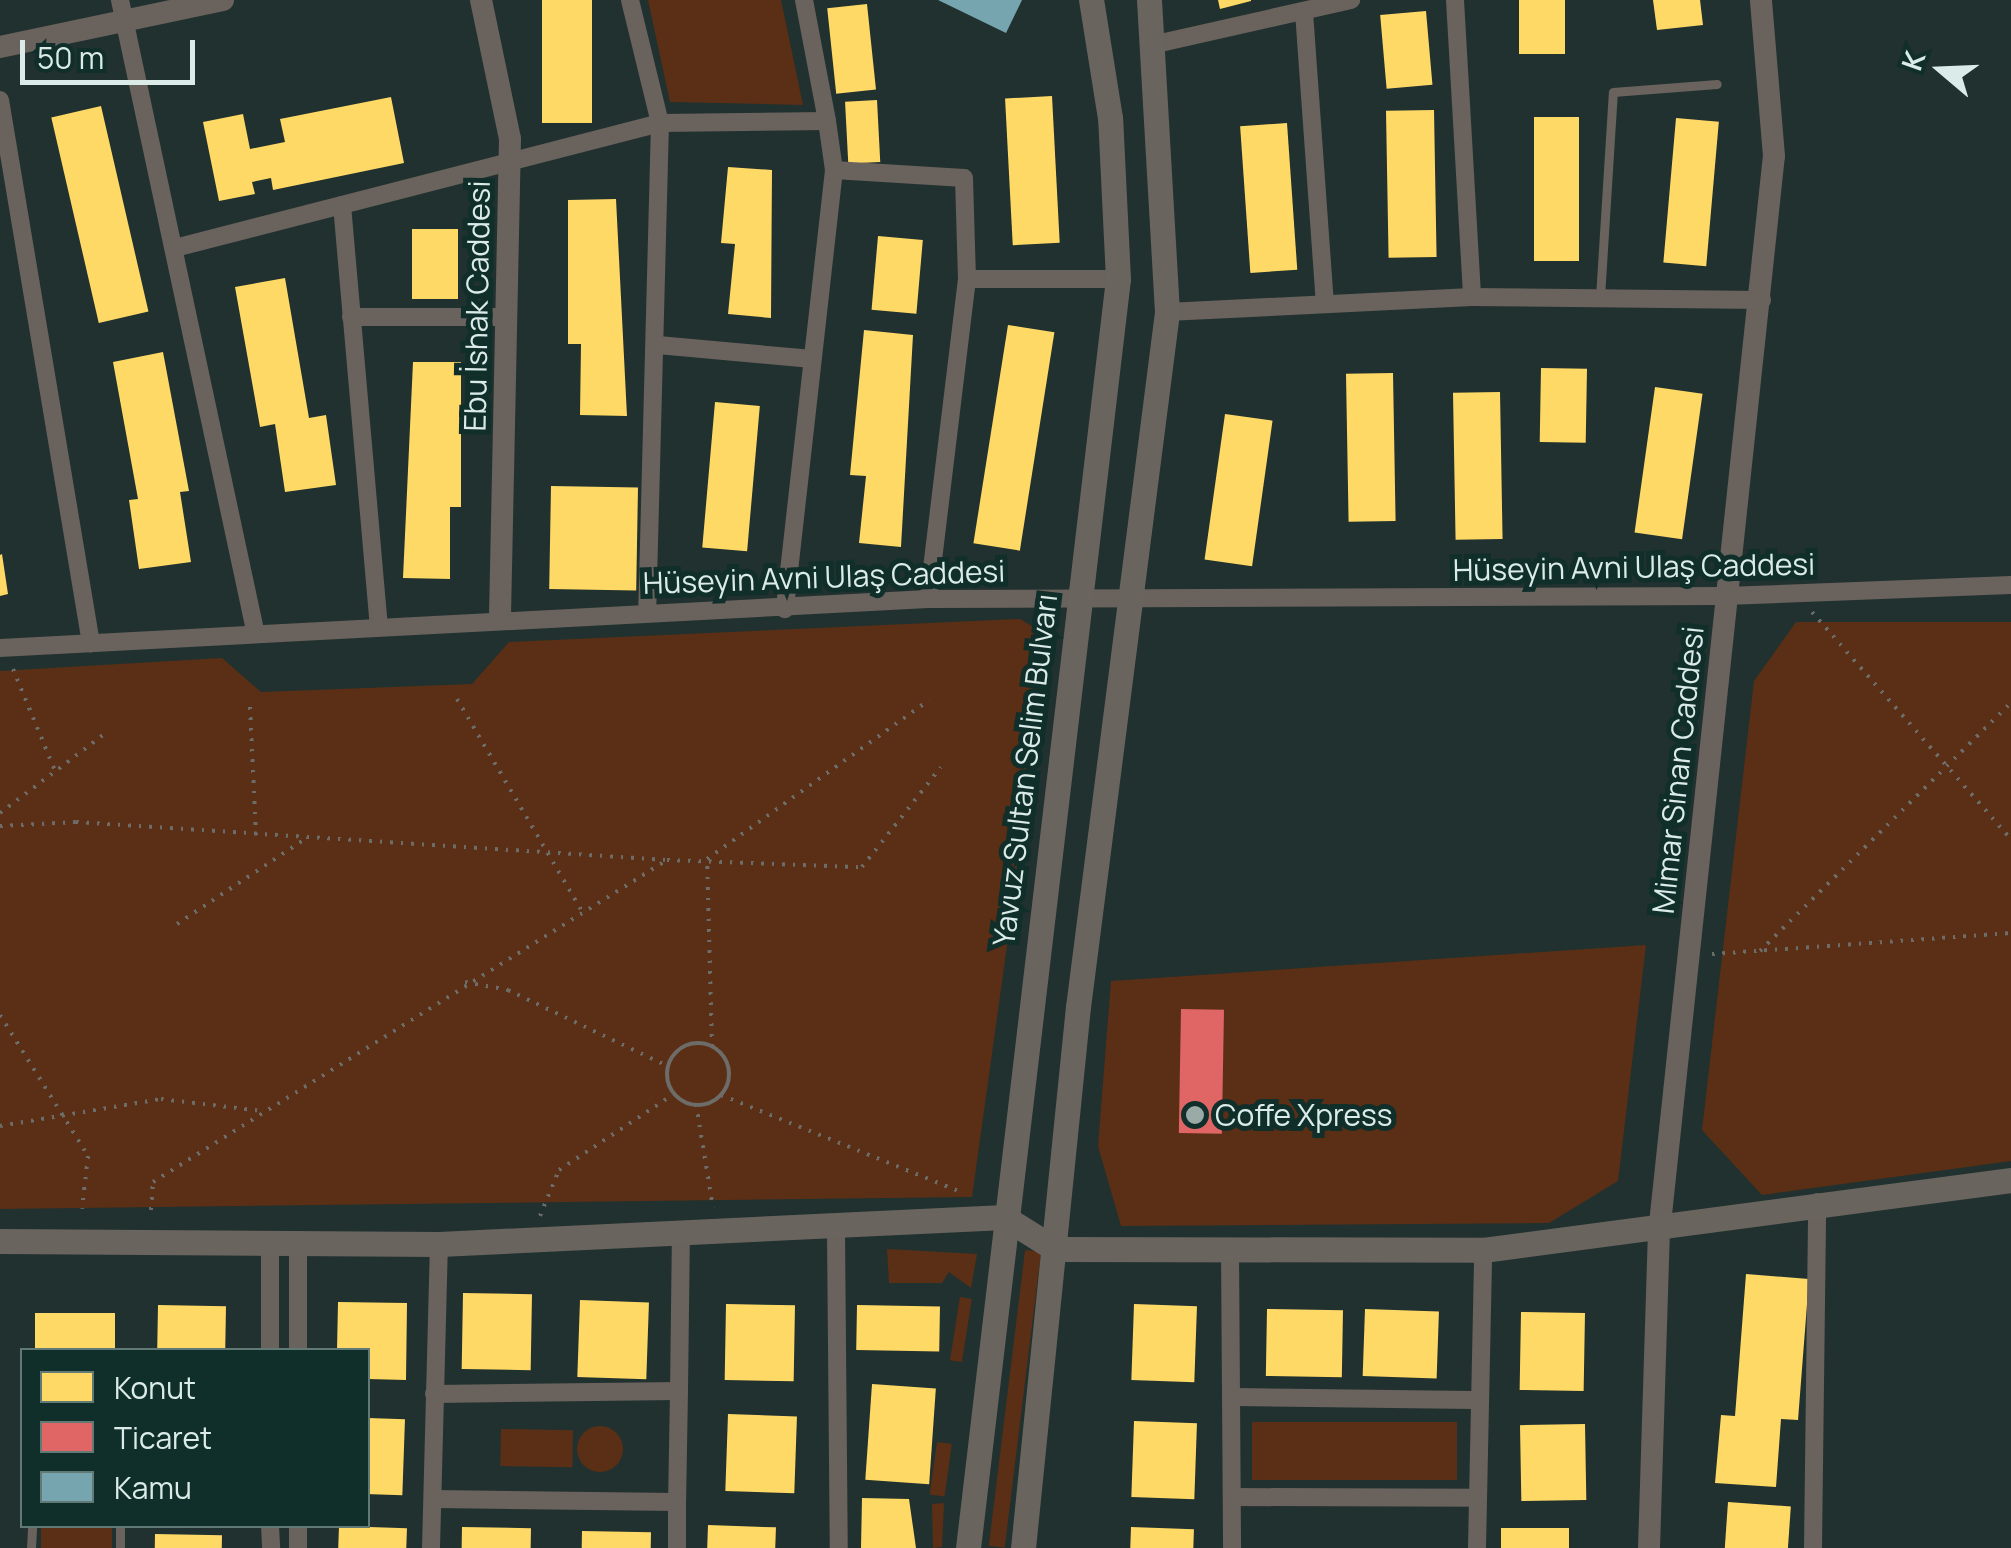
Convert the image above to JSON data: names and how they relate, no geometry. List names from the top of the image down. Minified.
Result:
{"streets":{"main road":["Yavuz Sultan Selim Bulvarı"],"street":["Ebu İshak Caddesi","Hüseyin Avni Ulaş Caddesi","Mimar Sinan Caddesi"]},"crossings":[["Ebu İshak Caddesi","Hüseyin Avni Ulaş Caddesi"],["Hüseyin Avni Ulaş Caddesi","Yavuz Sultan Selim Bulvarı"],["Hüseyin Avni Ulaş Caddesi","Mimar Sinan Caddesi"]],"places":["Coffe Xpress"],"legend":["Konut","Ticaret","Kamu"],"scale_bar":"50 m","north":"left"}
